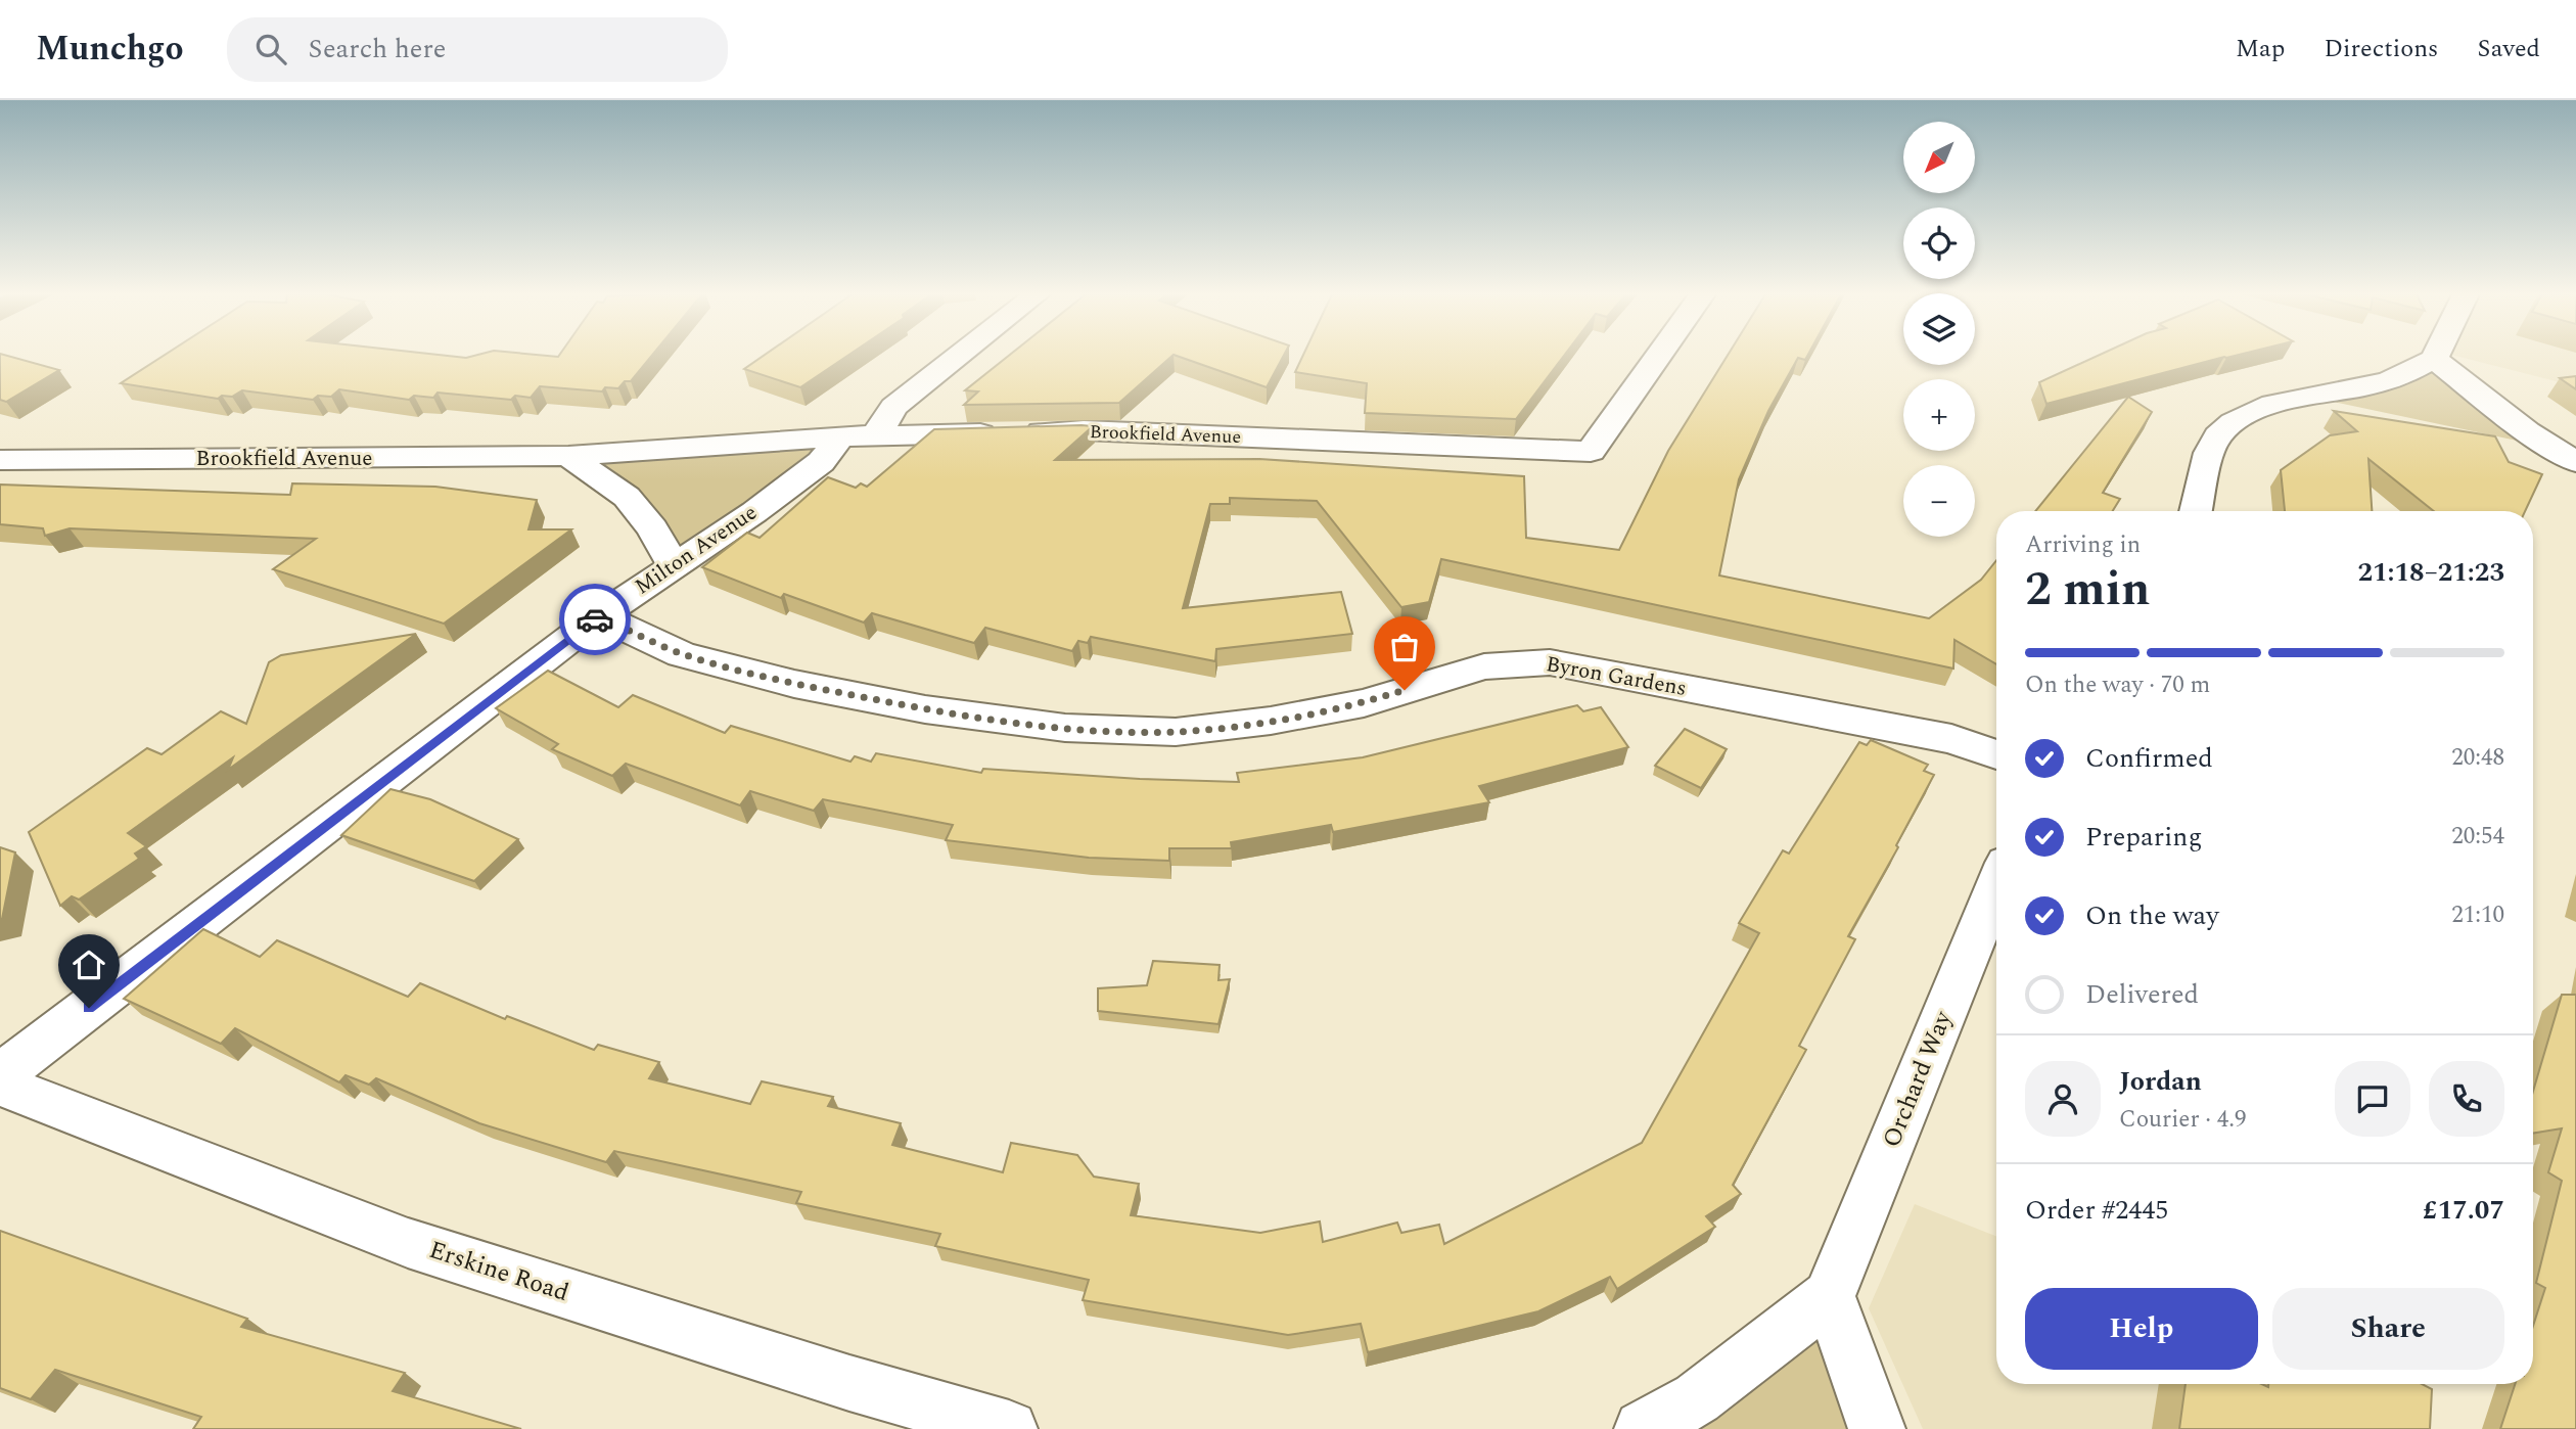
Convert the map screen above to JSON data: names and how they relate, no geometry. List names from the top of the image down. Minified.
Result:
{"streets":{"street":["Brookfield Avenue","Milton Avenue","Byron Gardens","Orchard Way","Erskine Road"]},"crossings":[["Brookfield Avenue","Milton Avenue"],["Milton Avenue","Byron Gardens"]],"north":"bottom left","page":{"header":"Munchgo","search":"Search here","nav":["Map","Directions","Saved"],"map_buttons":["+","−"],"heading":["2 min","Arriving in","21:18–21:23"],"panel":["Jordan","Courier · 4.9","Order #2445","£17.07"],"bar":"On the way · 70 m","list":[["Confirmed","20:48"],["Preparing","20:54"],["On the way","21:10"],"Delivered"],"buttons":["Help","Share"]}}
